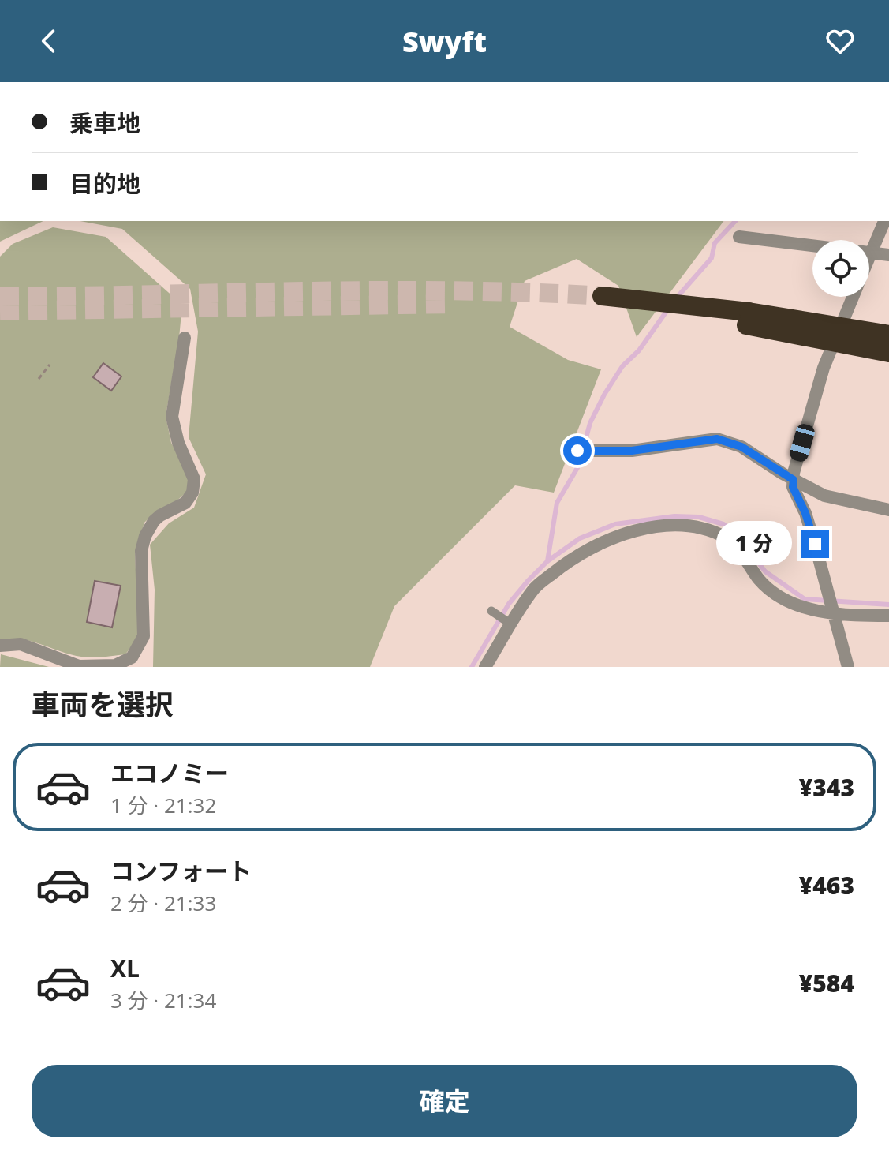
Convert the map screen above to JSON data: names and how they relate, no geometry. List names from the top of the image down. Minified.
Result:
{"page":{"header":"Swyft","banner":["乗車地","目的地"],"bubble":"1 分","heading":"車両を選択","list":[{"name":"エコノミー","note":"1 分 · 21:32","value":"¥343"},{"name":"コンフォート","note":"2 分 · 21:33","value":"¥463"},{"name":"XL","note":"3 分 · 21:34","value":"¥584"}],"buttons":"確定"}}
